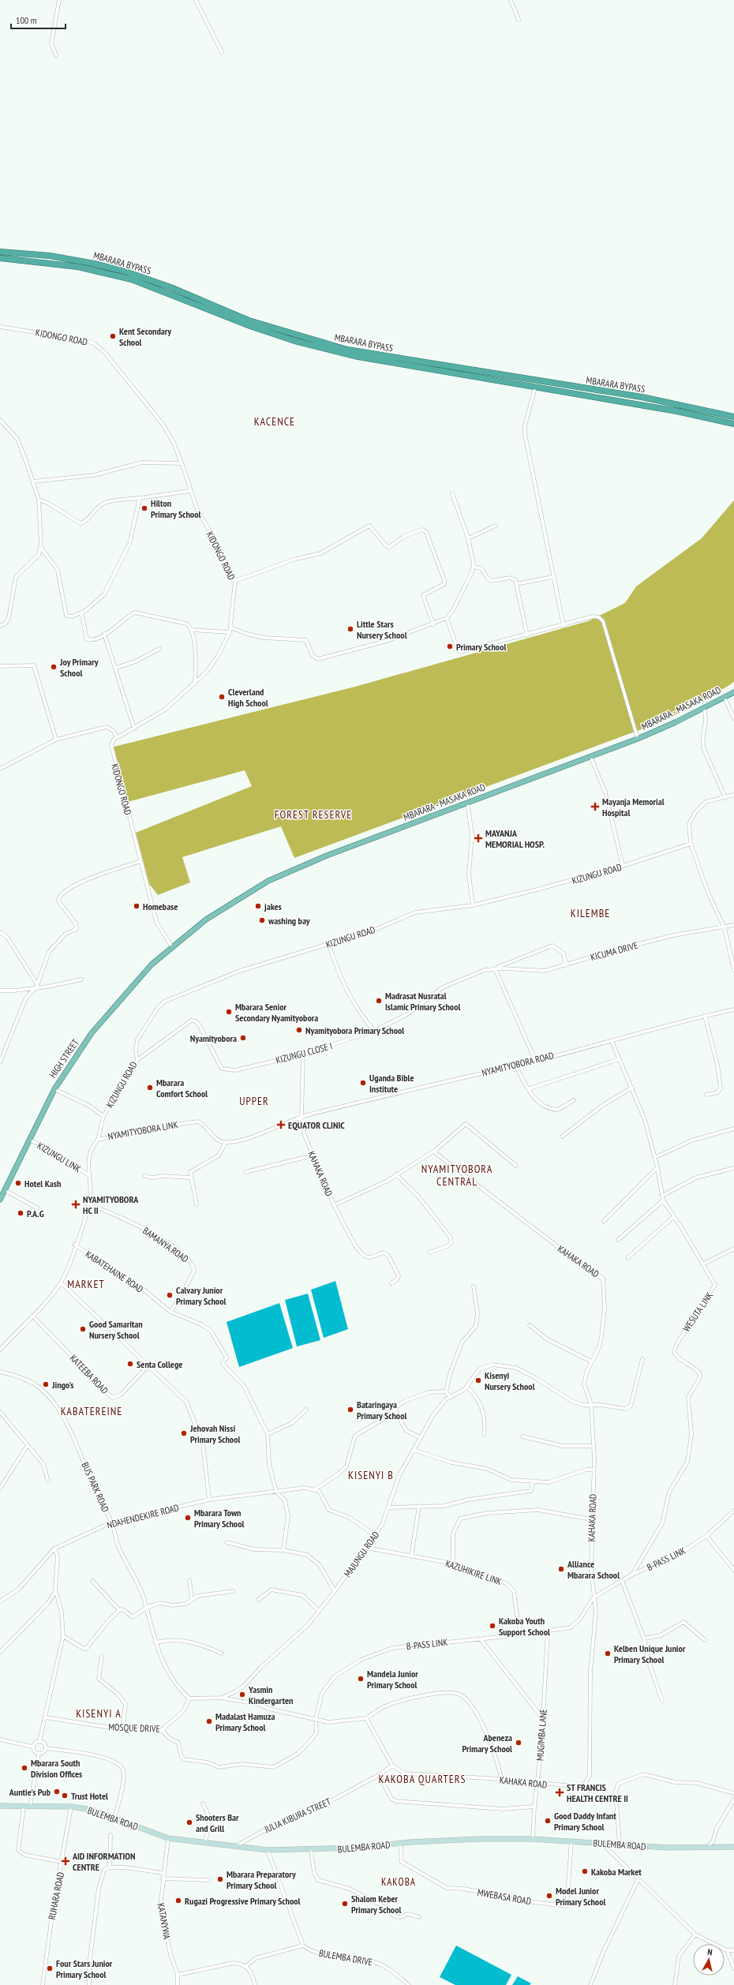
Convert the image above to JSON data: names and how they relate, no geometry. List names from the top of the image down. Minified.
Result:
{"streets":{"highway":["MBARARA BYPASS"],"main road":["MBARARA - MASAKA ROAD","HIGH STREET","BULEMBA ROAD"],"street":["KIDONGO ROAD","KIZUNGU ROAD","KICUMA DRIVE","KIZUNGU CLOSE I","NYAMITYOBORA ROAD","NYAMITYOBORA LINK","KIZUNGU LINK","KAHAKA ROAD","BAMANYA ROAD","KABATEHAINE ROAD","WESUTA LINK","KATEEBA ROAD","BUS PARK ROAD","NDAHENDEKIRE ROAD","MAJUNGU ROAD","B-PASS LINK","KAZUHIKIRE LINK","MOSQUE DRIVE","MUGIMBA LANE","JULIA KIBURA STREET","RUHARA ROAD","MWEBASA ROAD","KATANYWA","BULEMBA DRIVE"]},"crossings":[["KIDONGO ROAD","MBARARA - MASAKA ROAD"],["KIDONGO ROAD","HIGH STREET"],["MBARARA - MASAKA ROAD","HIGH STREET"],["KIZUNGU ROAD","KIZUNGU CLOSE I"],["KIZUNGU ROAD","NYAMITYOBORA LINK"],["KICUMA DRIVE","KIZUNGU CLOSE I"],["KIZUNGU CLOSE I","KAHAKA ROAD"],["HIGH STREET","KIZUNGU LINK"],["NYAMITYOBORA ROAD","NYAMITYOBORA LINK"],["NYAMITYOBORA ROAD","KAHAKA ROAD"],["NYAMITYOBORA ROAD","WESUTA LINK"],["NYAMITYOBORA LINK","KIZUNGU LINK"],["NYAMITYOBORA LINK","BAMANYA ROAD"],["NYAMITYOBORA LINK","KABATEHAINE ROAD"],["NYAMITYOBORA LINK","KATEEBA ROAD"],["KAHAKA ROAD","B-PASS LINK"],["KAHAKA ROAD","MUGIMBA LANE"],["KAHAKA ROAD","JULIA KIBURA STREET"],["BAMANYA ROAD","KABATEHAINE ROAD"],["WESUTA LINK","B-PASS LINK"],["BUS PARK ROAD","NDAHENDEKIRE ROAD"],["BUS PARK ROAD","MOSQUE DRIVE"],["MAJUNGU ROAD","KAZUHIKIRE LINK"],["B-PASS LINK","KAZUHIKIRE LINK"],["B-PASS LINK","MOSQUE DRIVE"],["B-PASS LINK","MUGIMBA LANE"],["MUGIMBA LANE","BULEMBA ROAD"],["JULIA KIBURA STREET","BULEMBA ROAD"],["BULEMBA ROAD","RUHARA ROAD"],["BULEMBA ROAD","MWEBASA ROAD"],["BULEMBA ROAD","KATANYWA"]],"districts":["KACENCE","FOREST RESERVE","KILEMBE","UPPER","NYAMITYOBORA CENTRAL","MARKET","KABATEREINE","KISENYI B","KISENYI A","KAKOBA QUARTERS","KAKOBA"],"places":{"other":["Kent Secondary School","Hilton Primary School","Little Stars Nursery School","Primary School","Joy Primary School","Cleverland High School","Homebase","jakes","washing bay","Madrasat Nusratal Islamic Primary School","Mbarara Senior Secondary Nyamityobora","Nyamityobora Primary School","Nyamityobora","Uganda Bible Institute","Mbarara Comfort School","Hotel Kash","P.A.G","Calvary Junior Primary School","Good Samaritan Nursery School","Senta College","Kisenyi Nursery School","Jingo's","Bataringaya Primary School","Jehovah Nissi Primary School","Mbarara Town Primary School","Alliance Mbarara School","Kakoba Youth Support School","Kelben Unique Junior Primary School","Mandela Junior Primary School","Yasmin Kindergarten","Madalast Hamuza Primary School","Abeneza Primary School","Mbarara South Division Offices","Auntie's Pub","Trust Hotel","Good Daddy Infant Primary School","Shooters Bar and Grill","Kakoba Market","Mbarara Preparatory Primary School","Model Junior Primary School","Rugazi Progressive Primary School","Shalom Keber Primary School","Four Stars Junior Primary School"],"health":["Mayanja Memorial Hospital","MAYANJA MEMORIAL HOSP.","EQUATOR CLINIC","NYAMITYOBORA HC II","ST FRANCIS HEALTH CENTRE II","AID INFORMATION CENTRE"]},"scale_bar":"100 m","north":"top"}
